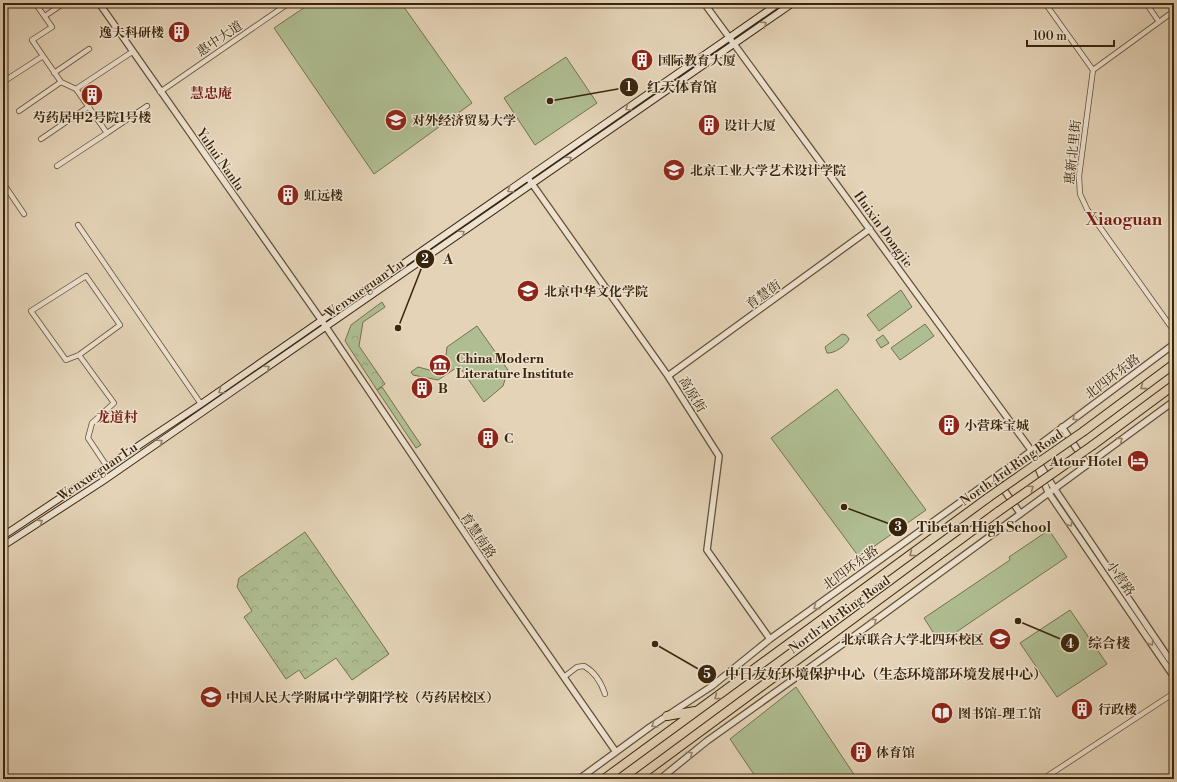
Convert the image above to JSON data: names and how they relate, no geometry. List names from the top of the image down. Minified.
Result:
{"streets":{"highway":["北四环东路","North 4rd Ring Road","North 4th Ring Road"],"main road":["Wenxueguan Lu"],"street":["惠中大道","惠新北里街","Yuhui Nanlu","Huixin Dongjie","育慧街","高原街","育慧南路","小营路"]},"crossings":[["惠中大道","Yuhui Nanlu"],["Yuhui Nanlu","Wenxueguan Lu"],["Yuhui Nanlu","育慧南路"],["Huixin Dongjie","Wenxueguan Lu"],["Huixin Dongjie","育慧街"],["Huixin Dongjie","北四环东路"],["Huixin Dongjie","小营路"],["Wenxueguan Lu","高原街"],["Wenxueguan Lu","育慧南路"],["育慧街","高原街"],["北四环东路","高原街"],["北四环东路","North 4rd Ring Road"],["北四环东路","育慧南路"],["北四环东路","小营路"]],"one_way":["North 4rd Ring Road","North 4th Ring Road"],"districts":["慧忠庵","Xiaoguan","龙道村"],"places":{"building":["逸夫科研楼","国际教育大厦","芍药居甲2号院1号楼","设计大厦","虹远楼","B","小营珠宝城","C","行政楼","体育馆"],"other":["红天体育馆","A","Tibetan High School","综合楼","中日友好环境保护中心（生态环境部环境发展中心）"],"school or university":["对外经济贸易大学","北京工业大学艺术设计学院","北京中华文化学院","北京联合大学北四环校区","中国人民大学附属中学朝阳学校（芍药居校区）"],"museum":["China Modern Literature Institute"],"hotel":["Atour Hotel"],"library":["图书馆-理工馆"]},"scale_bar":"100 m"}
